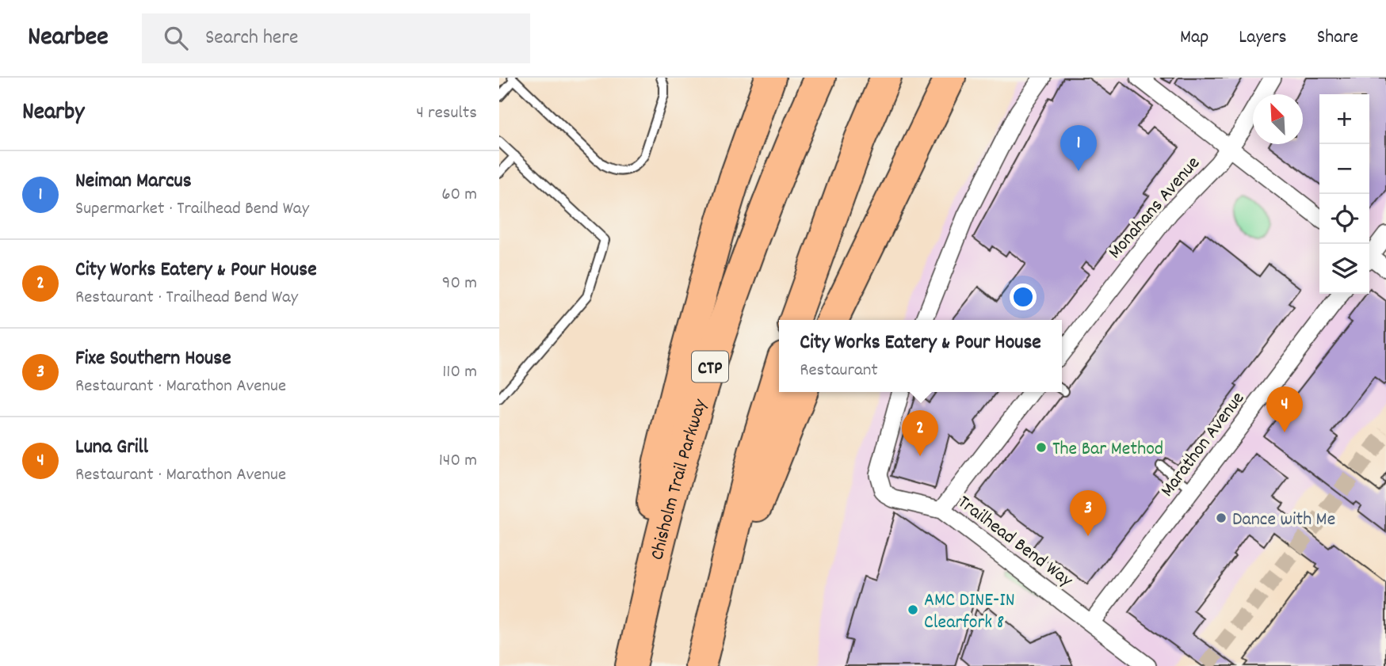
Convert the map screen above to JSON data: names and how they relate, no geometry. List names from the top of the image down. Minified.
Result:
{"streets":{"highway":["CTP","Chisholm Trail Parkway"],"street":["Monahans Avenue","Marathon Avenue","Trailhead Bend Way"]},"crossings":[["Marathon Avenue","Trailhead Bend Way"]],"places":["The Bar Method","Dance with Me","AMC DINE-IN Clearfork 8"],"north":"top left","page":{"header":"Nearbee","search":"Search here","nav":["Map","Layers","Share"],"heading":["Nearby","4 results"],"map_buttons":["+","−"],"pins":["1","4","2","3"],"list":[{"mark":"1","name":"Neiman Marcus","note":"Supermarket · Trailhead Bend Way","value":"60 m"},{"mark":"2","name":"City Works Eatery & Pour House","note":"Restaurant · Trailhead Bend Way","value":"90 m"},{"mark":"3","name":"Fixe Southern House","note":"Restaurant · Marathon Avenue","value":"110 m"},{"mark":"4","name":"Luna Grill","note":"Restaurant · Marathon Avenue","value":"140 m"}],"popup":["City Works Eatery & Pour House","Restaurant"]}}
